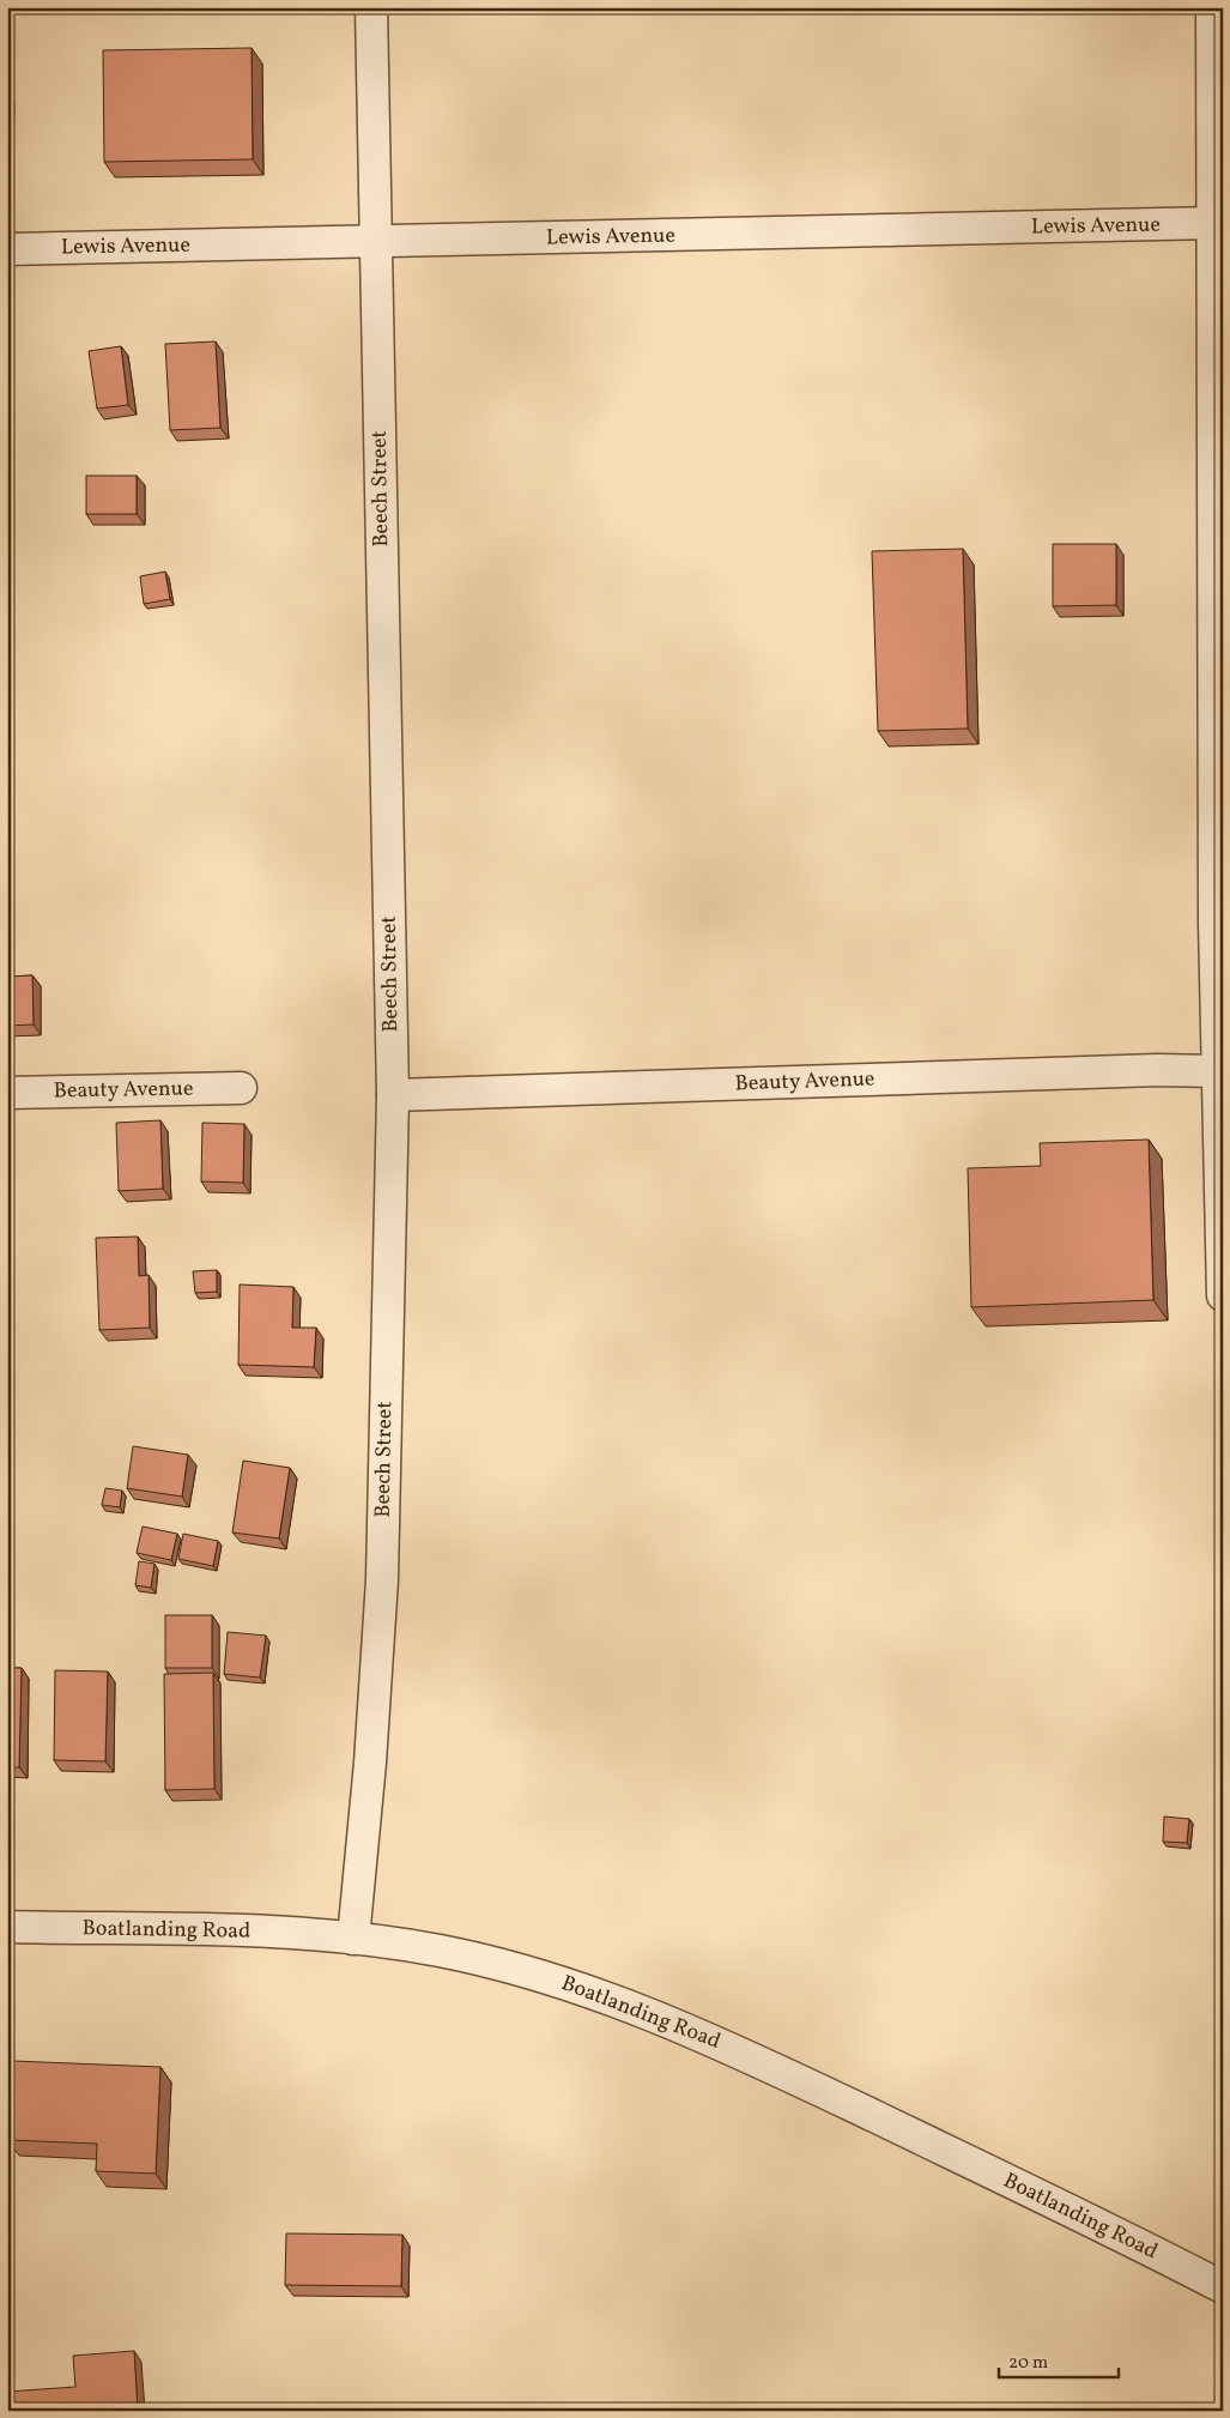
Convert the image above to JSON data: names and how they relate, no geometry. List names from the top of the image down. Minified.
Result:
{"streets":{"street":["Lewis Avenue","Beech Street","Beauty Avenue","Boatlanding Road"]},"crossings":[["Lewis Avenue","Beech Street"],["Beech Street","Beauty Avenue"],["Beech Street","Boatlanding Road"]],"scale_bar":"20 m"}
